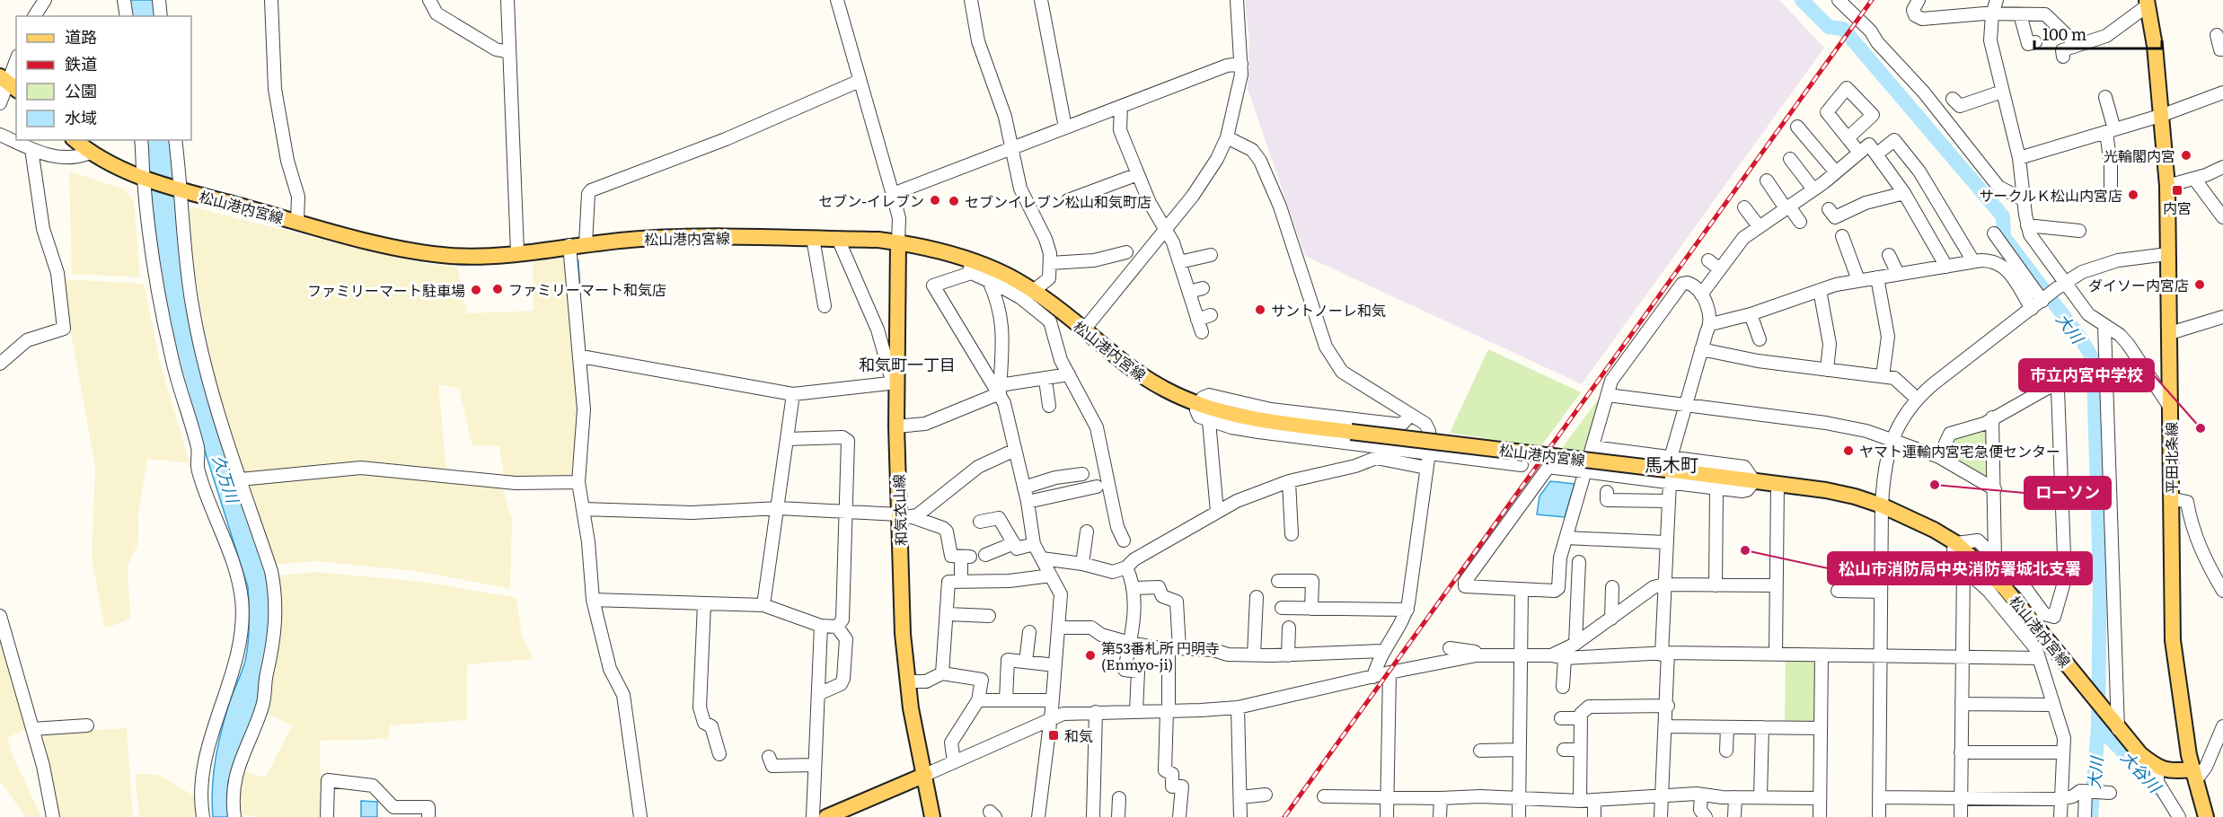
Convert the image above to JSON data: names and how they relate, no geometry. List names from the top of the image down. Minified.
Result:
{"streets":{"main road":["松山港内宮線","平田北条線","和気衣山線"]},"crossings":[["松山港内宮線","和気衣山線"]],"districts":["和気町一丁目","馬木町"],"water":["大川","久万川","大谷川"],"places":{"other":["光輪閣内宮","サークルＫ松山内宮店","セブン-イレブン","セブンイレブン松山和気町店","ダイソー内宮店","ファミリーマート和気店","ファミリーマート駐車場","サントノーレ和気","市立内宮中学校","ヤマト運輸内宮宅急便センター","ローソン","松山市消防局中央消防署城北支署","第53番札所 円明寺 (Enmyo-ji)"],"transit":["内宮","和気"]},"legend":["道路","鉄道","公園","水域"],"scale_bar":"100 m"}
